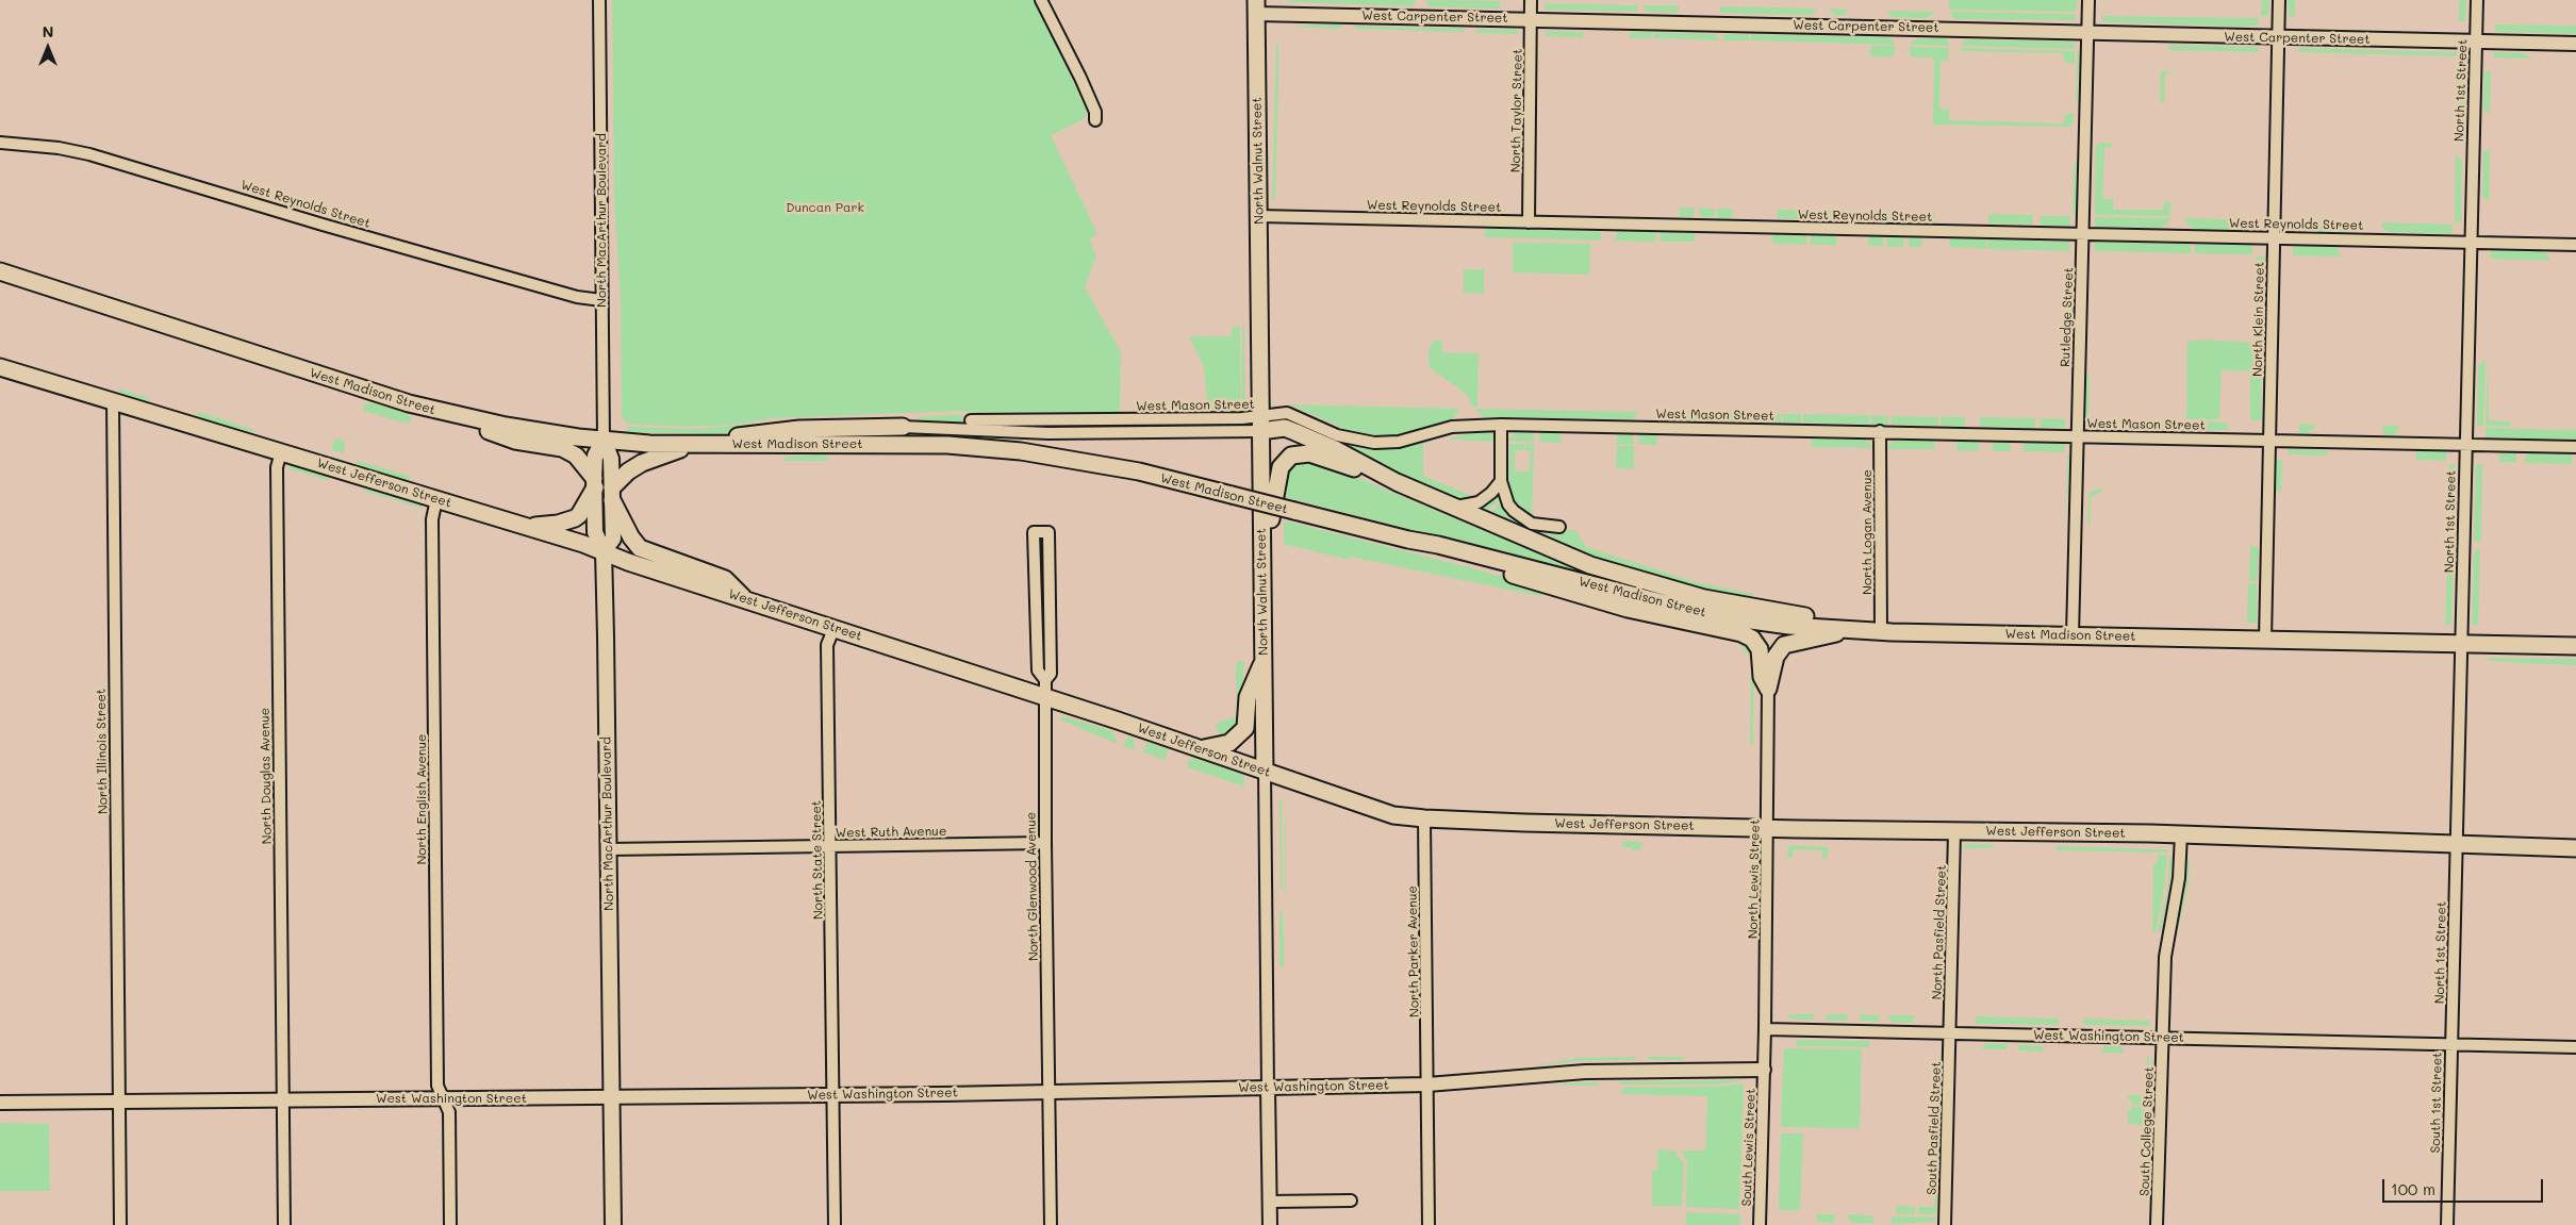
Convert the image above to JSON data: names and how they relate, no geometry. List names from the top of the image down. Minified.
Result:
{"streets":{"main road":["North Walnut Street","North MacArthur Boulevard","West Madison Street","West Jefferson Street"],"street":["West Carpenter Street","North 1st Street","North Taylor Street","West Reynolds Street","Rutledge Street","North Klein Street","West Mason Street","North Logan Avenue","North Illinois Street","North Douglas Avenue","North English Avenue","West Ruth Avenue","North State Street","North Lewis Street","North Glenwood Avenue","North Pasfield Street","North Parker Avenue","West Washington Street","South 1st Street","South Pasfield Street","South College Street","South Lewis Street"]},"crossings":[["West Carpenter Street","North 1st Street"],["West Carpenter Street","North Taylor Street"],["West Carpenter Street","North Walnut Street"],["West Carpenter Street","Rutledge Street"],["West Carpenter Street","North Klein Street"],["North 1st Street","West Reynolds Street"],["North 1st Street","West Madison Street"],["North 1st Street","West Mason Street"],["North 1st Street","West Jefferson Street"],["North 1st Street","West Washington Street"],["North 1st Street","South 1st Street"],["North Taylor Street","West Reynolds Street"],["North Walnut Street","West Reynolds Street"],["North Walnut Street","West Mason Street"],["North Walnut Street","West Jefferson Street"],["North Walnut Street","West Washington Street"],["West Reynolds Street","North MacArthur Boulevard"],["West Reynolds Street","Rutledge Street"],["West Reynolds Street","North Klein Street"],["North MacArthur Boulevard","West Madison Street"],["North MacArthur Boulevard","West Jefferson Street"],["North MacArthur Boulevard","West Ruth Avenue"],["North MacArthur Boulevard","West Washington Street"],["Rutledge Street","West Madison Street"],["Rutledge Street","West Mason Street"],["North Klein Street","West Madison Street"],["North Klein Street","West Mason Street"],["West Madison Street","North Logan Avenue"],["West Mason Street","North Logan Avenue"],["West Jefferson Street","North Illinois Street"],["West Jefferson Street","North Douglas Avenue"],["West Jefferson Street","North English Avenue"],["West Jefferson Street","North State Street"],["West Jefferson Street","North Lewis Street"],["West Jefferson Street","North Glenwood Avenue"],["West Jefferson Street","North Pasfield Street"],["West Jefferson Street","North Parker Avenue"],["West Jefferson Street","South College Street"],["North Illinois Street","West Washington Street"],["North Douglas Avenue","West Washington Street"],["North English Avenue","West Washington Street"],["West Ruth Avenue","North State Street"],["West Ruth Avenue","North Glenwood Avenue"],["North State Street","West Washington Street"],["North Lewis Street","West Washington Street"],["North Lewis Street","South Lewis Street"],["North Glenwood Avenue","West Washington Street"],["North Pasfield Street","West Washington Street"],["North Pasfield Street","South Pasfield Street"],["North Parker Avenue","West Washington Street"],["West Washington Street","South 1st Street"],["West Washington Street","South Pasfield Street"],["West Washington Street","South College Street"],["West Washington Street","South Lewis Street"]],"parks":["Duncan Park"],"scale_bar":"100 m","north":"top"}
